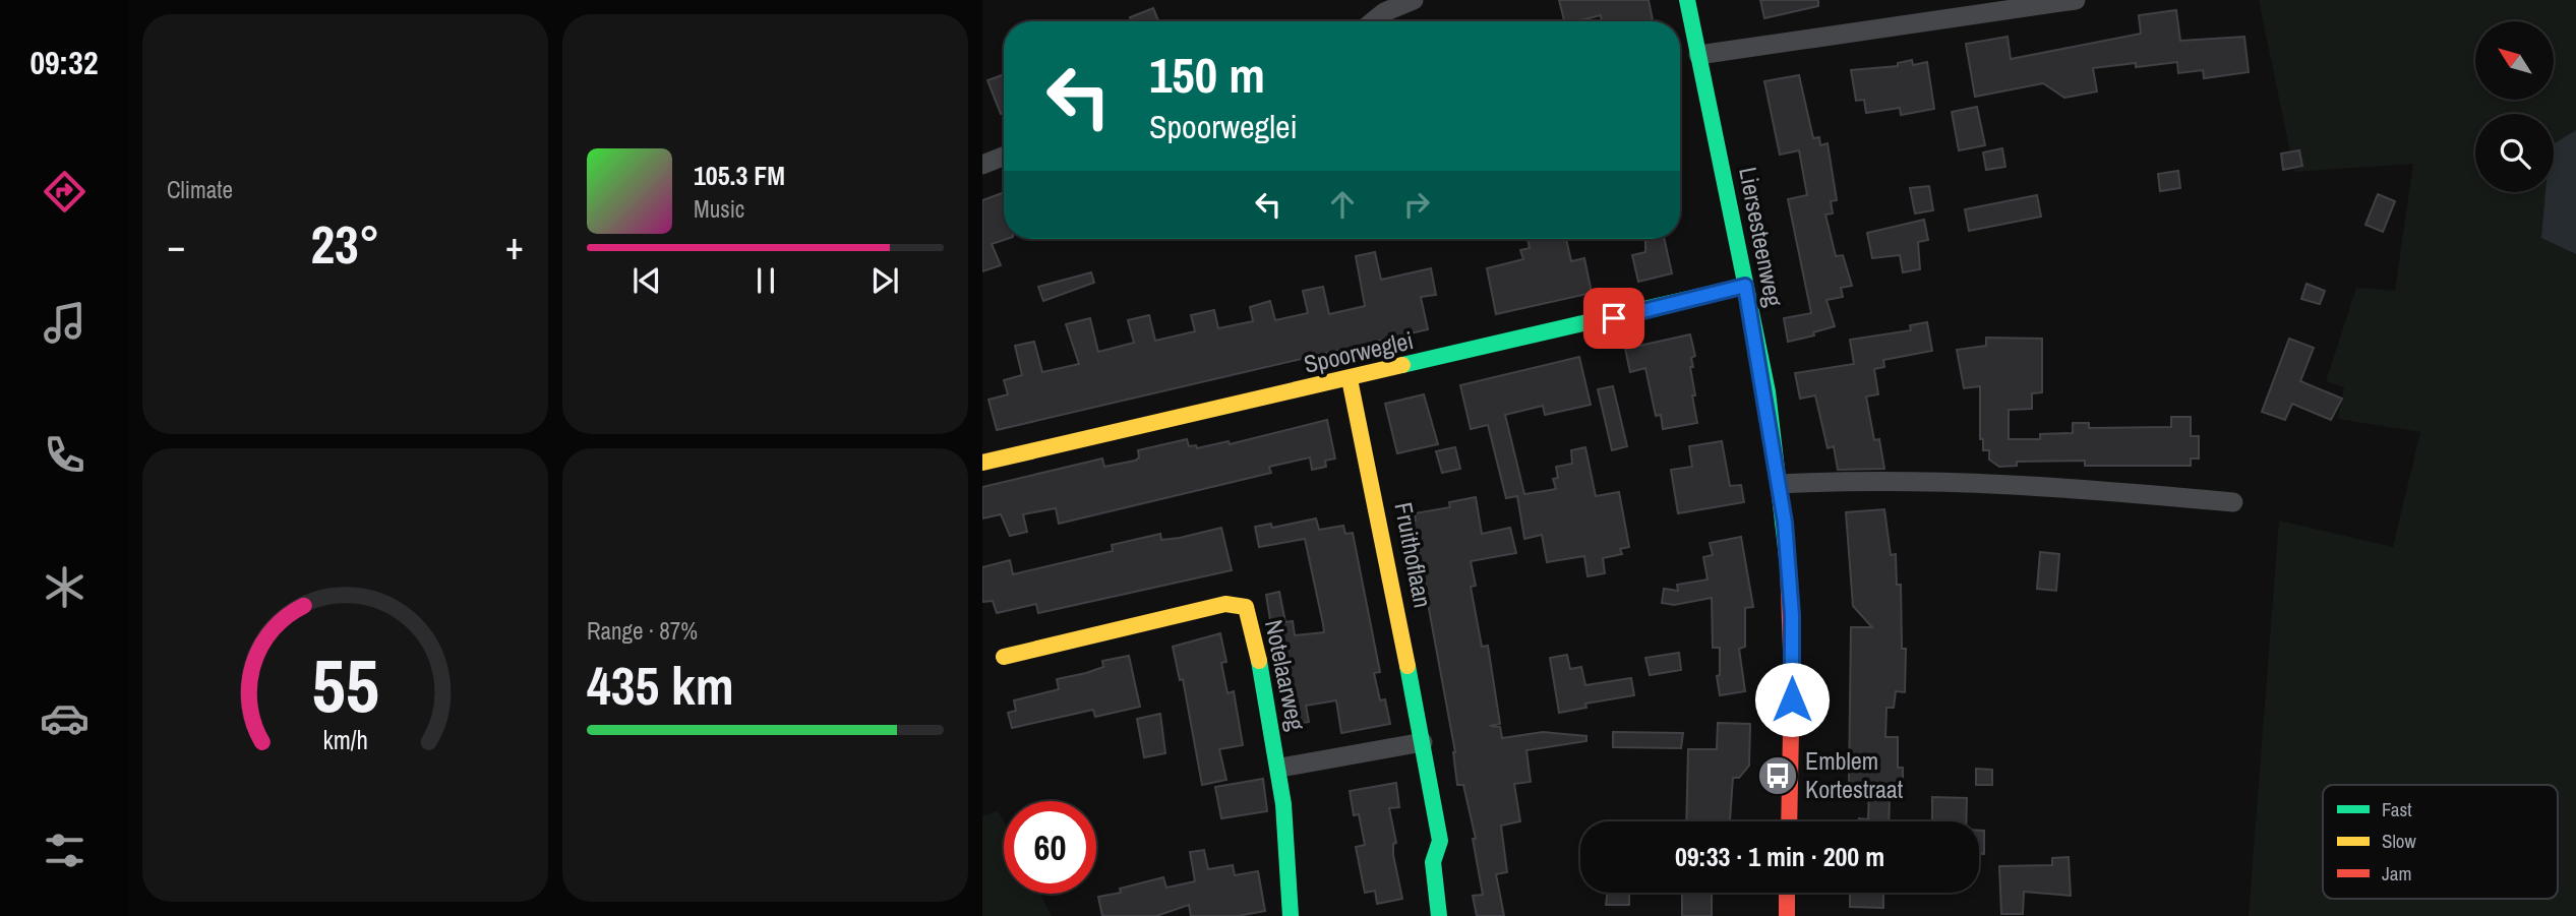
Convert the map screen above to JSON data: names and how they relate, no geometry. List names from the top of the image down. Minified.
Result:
{"streets":{"street":["Liersesteenweg","Spoorweglei","Fruithoflaan","Notelaarweg"]},"crossings":[["Liersesteenweg","Spoorweglei"],["Spoorweglei","Fruithoflaan"]],"places":{"bus stop":["Emblem Kortestraat"]},"legend":["Fast","Slow","Jam"],"north":"top left","page":{"tabs":"09:32","tile":["Climate",["Range · 87%","435 km"]],"turn":["150 m","Spoorweglei"],"song":["105.3 FM","Music"],"heat":["−","23°","+"],"limit":"60","trip":"09:33 · 1 min · 200 m","gauge":["55","km/h"]}}
